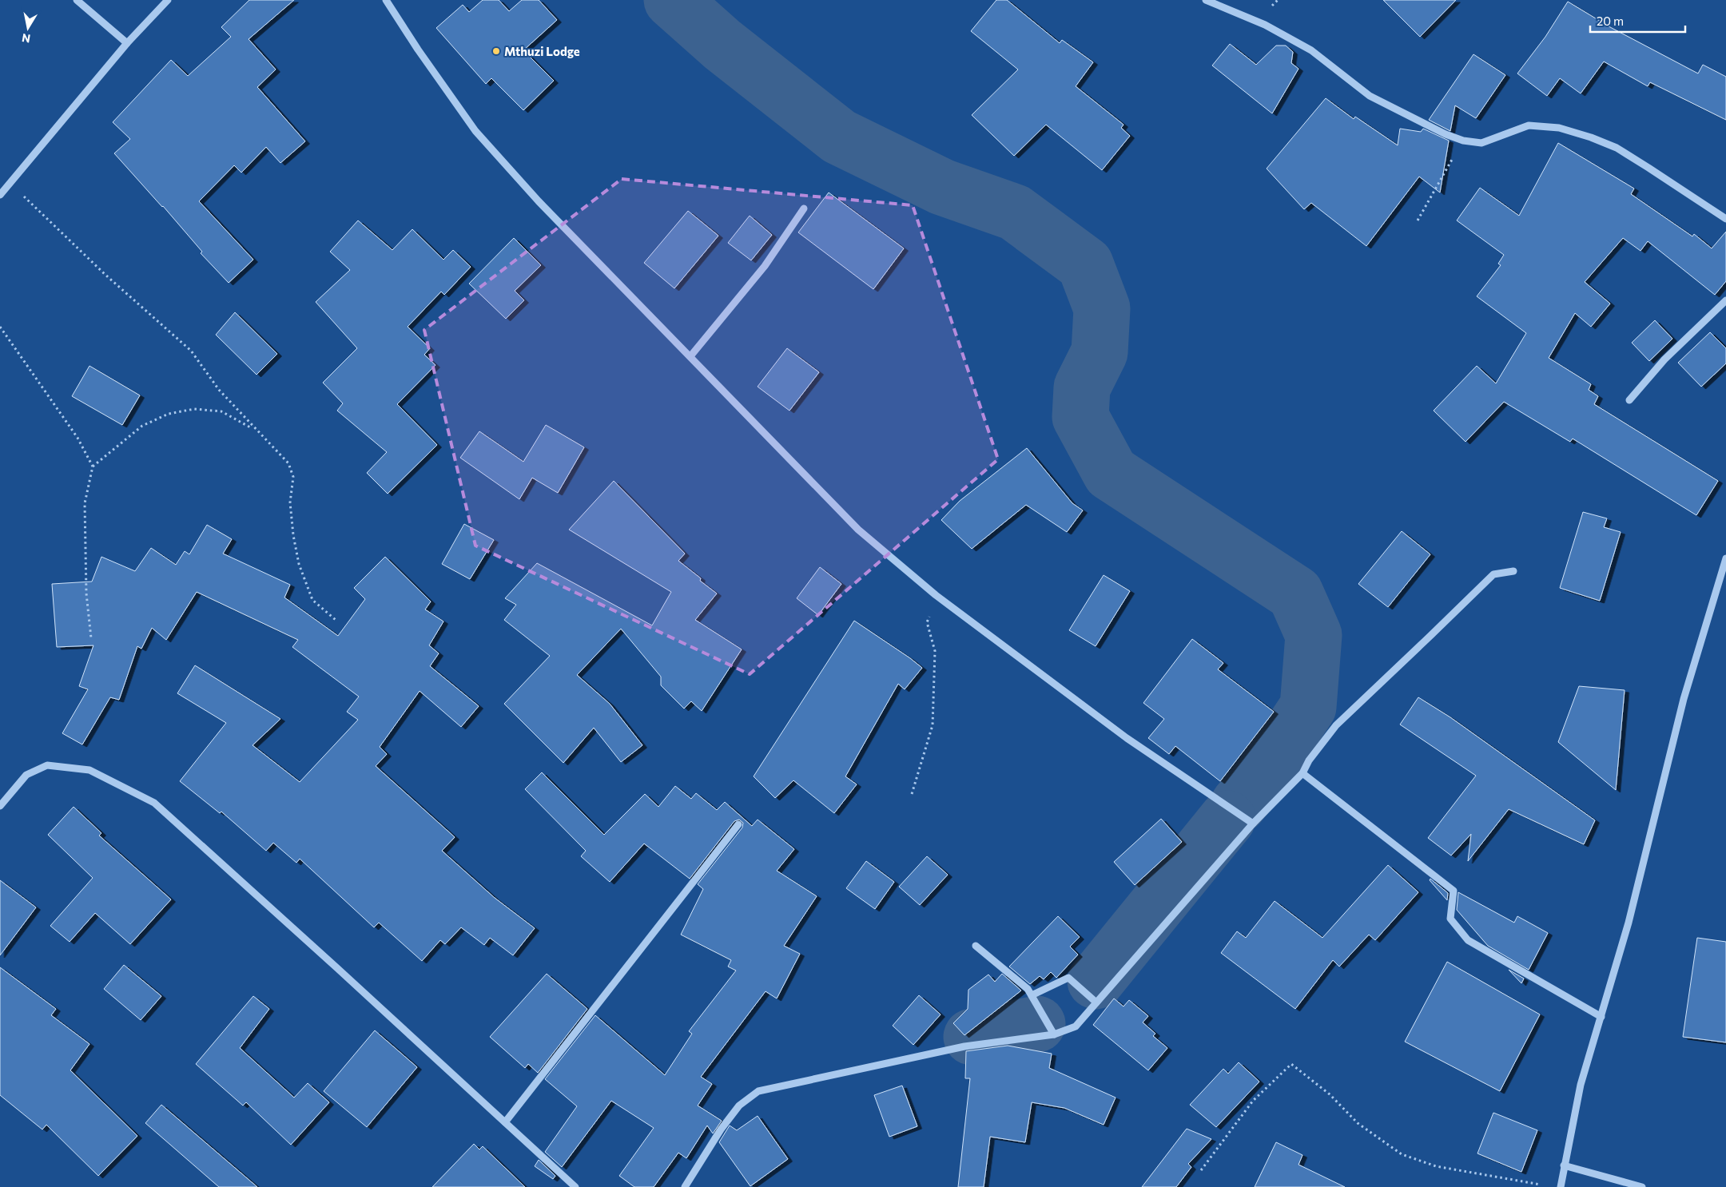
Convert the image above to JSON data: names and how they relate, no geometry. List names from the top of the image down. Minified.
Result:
{"places":["Mthuzi Lodge"],"scale_bar":"20 m","north":"bottom"}
